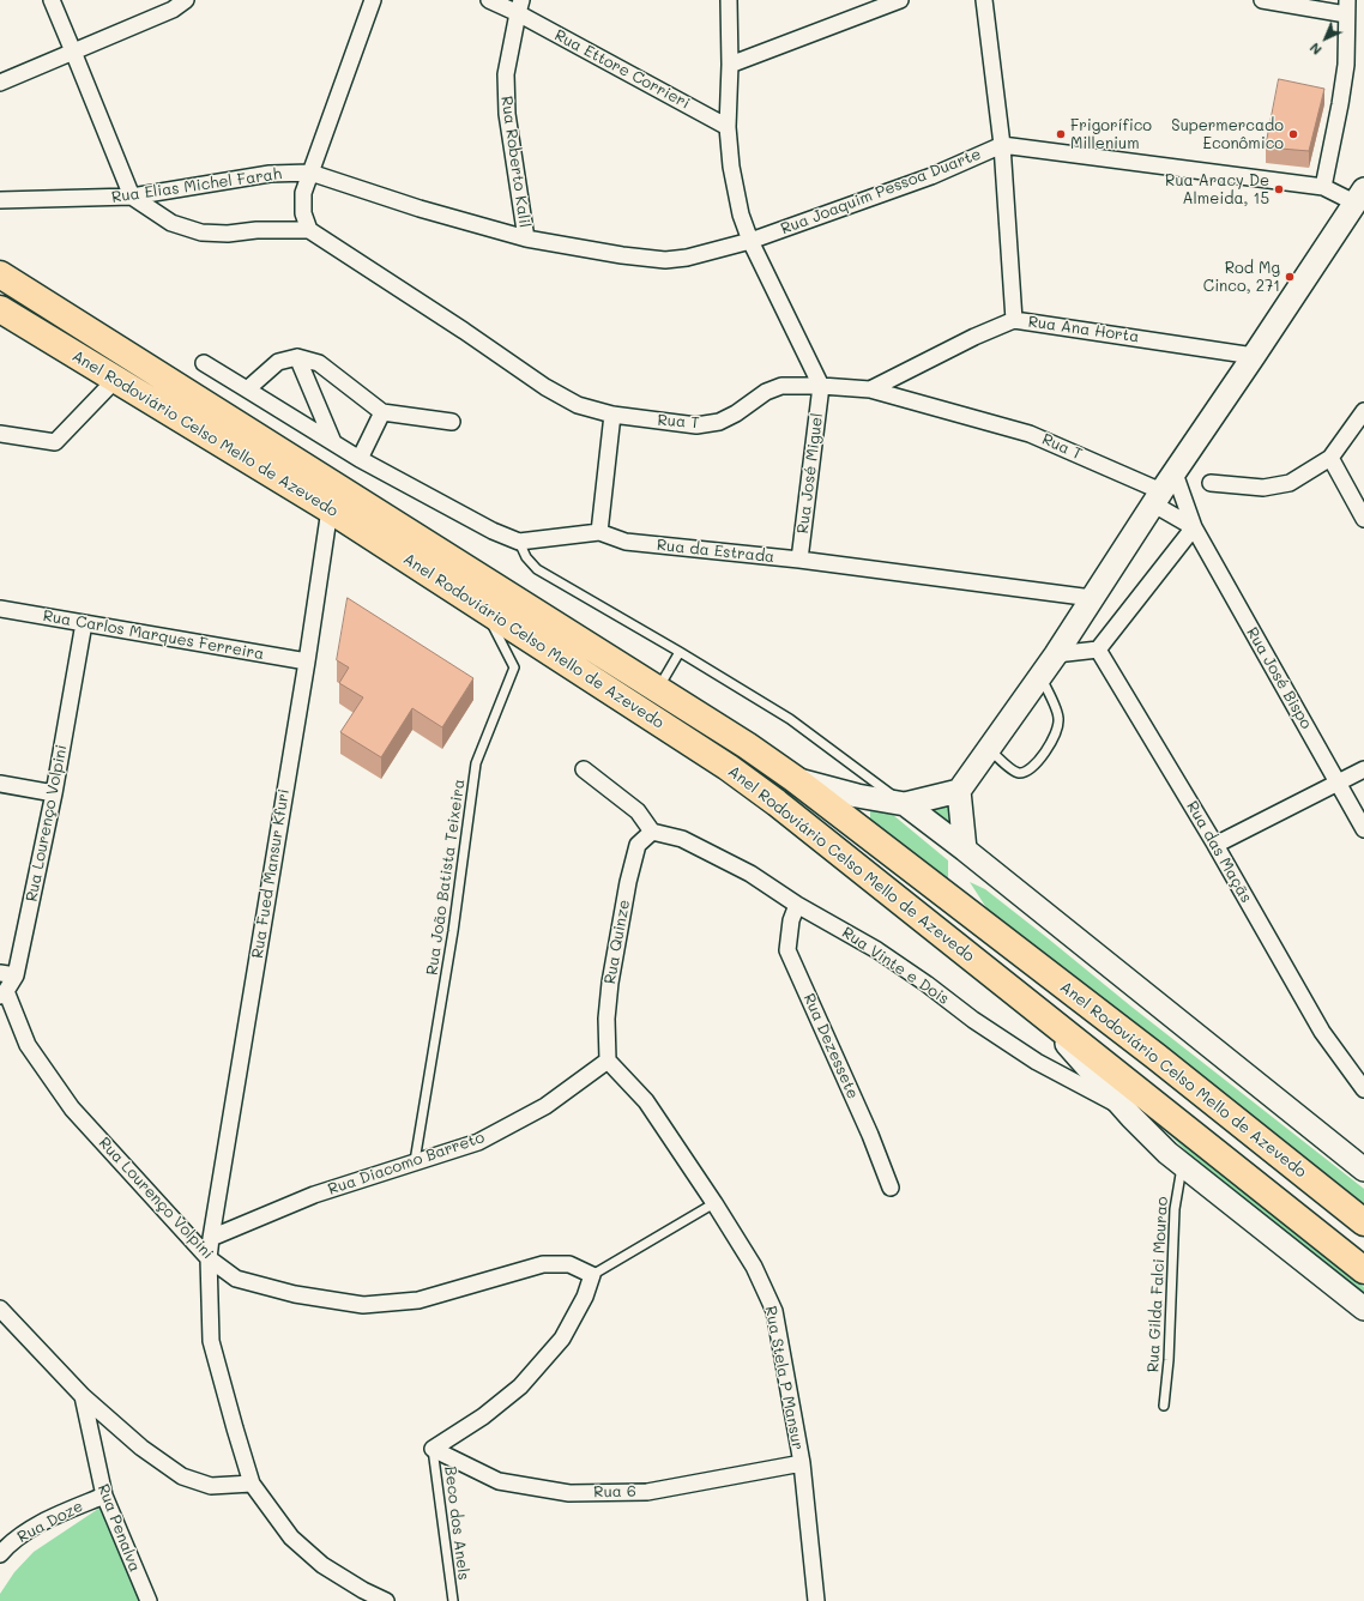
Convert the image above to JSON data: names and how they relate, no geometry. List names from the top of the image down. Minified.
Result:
{"streets":{"highway":["Anel Rodoviário Celso Mello de Azevedo"],"street":["Rua Ettore Corrieri","Rua Roberto Kalil","Rua Elias Michel Farah","Rua Joaquim Pessoa Duarte","Rua Ana Horta","Rua T","Rua José Miguel","Rua da Estrada","Rua Carlos Marques Ferreira","Rua José Bispo","Rua Lourenço Volpini","Rua das Maçãs","Rua Fued Mansur Kfuri","Rua Quinze","Rua Vinte e Dois","Rua Dezessete","Rua Diacomo Barreto","Rua Stela P Mansur","Rua 6","Rua Doze","Rua Penalva"],"lane":["Rua João Batista Teixeira","Rua Gilda Falci Mourao","Beco dos Anels"]},"crossings":[["Rua Ettore Corrieri","Rua Roberto Kalil"],["Rua Roberto Kalil","Rua Elias Michel Farah"],["Rua Roberto Kalil","Rua Joaquim Pessoa Duarte"],["Rua Elias Michel Farah","Rua Joaquim Pessoa Duarte"],["Rua Ana Horta","Rua T"],["Rua T","Rua José Miguel"],["Rua T","Rua José Bispo"],["Anel Rodoviário Celso Mello de Azevedo","Rua Fued Mansur Kfuri"],["Anel Rodoviário Celso Mello de Azevedo","Rua João Batista Teixeira"],["Anel Rodoviário Celso Mello de Azevedo","Rua Vinte e Dois"],["Anel Rodoviário Celso Mello de Azevedo","Rua Gilda Falci Mourao"],["Rua José Miguel","Rua da Estrada"],["Rua Carlos Marques Ferreira","Rua Lourenço Volpini"],["Rua Carlos Marques Ferreira","Rua Fued Mansur Kfuri"],["Rua Fued Mansur Kfuri","Rua Diacomo Barreto"],["Rua João Batista Teixeira","Rua Diacomo Barreto"],["Rua Quinze","Rua Vinte e Dois"],["Rua Quinze","Rua Diacomo Barreto"],["Rua Quinze","Rua Stela P Mansur"],["Rua Vinte e Dois","Rua Dezessete"],["Rua Diacomo Barreto","Rua Stela P Mansur"],["Rua Stela P Mansur","Rua 6"],["Rua 6","Beco dos Anels"],["Rua Doze","Rua Penalva"]],"places":["Frigorífico Millenium","Supermercado Econômico","Rua Aracy De Almeida, 15","Rod Mg Cinco, 271"],"north":"bottom left"}
